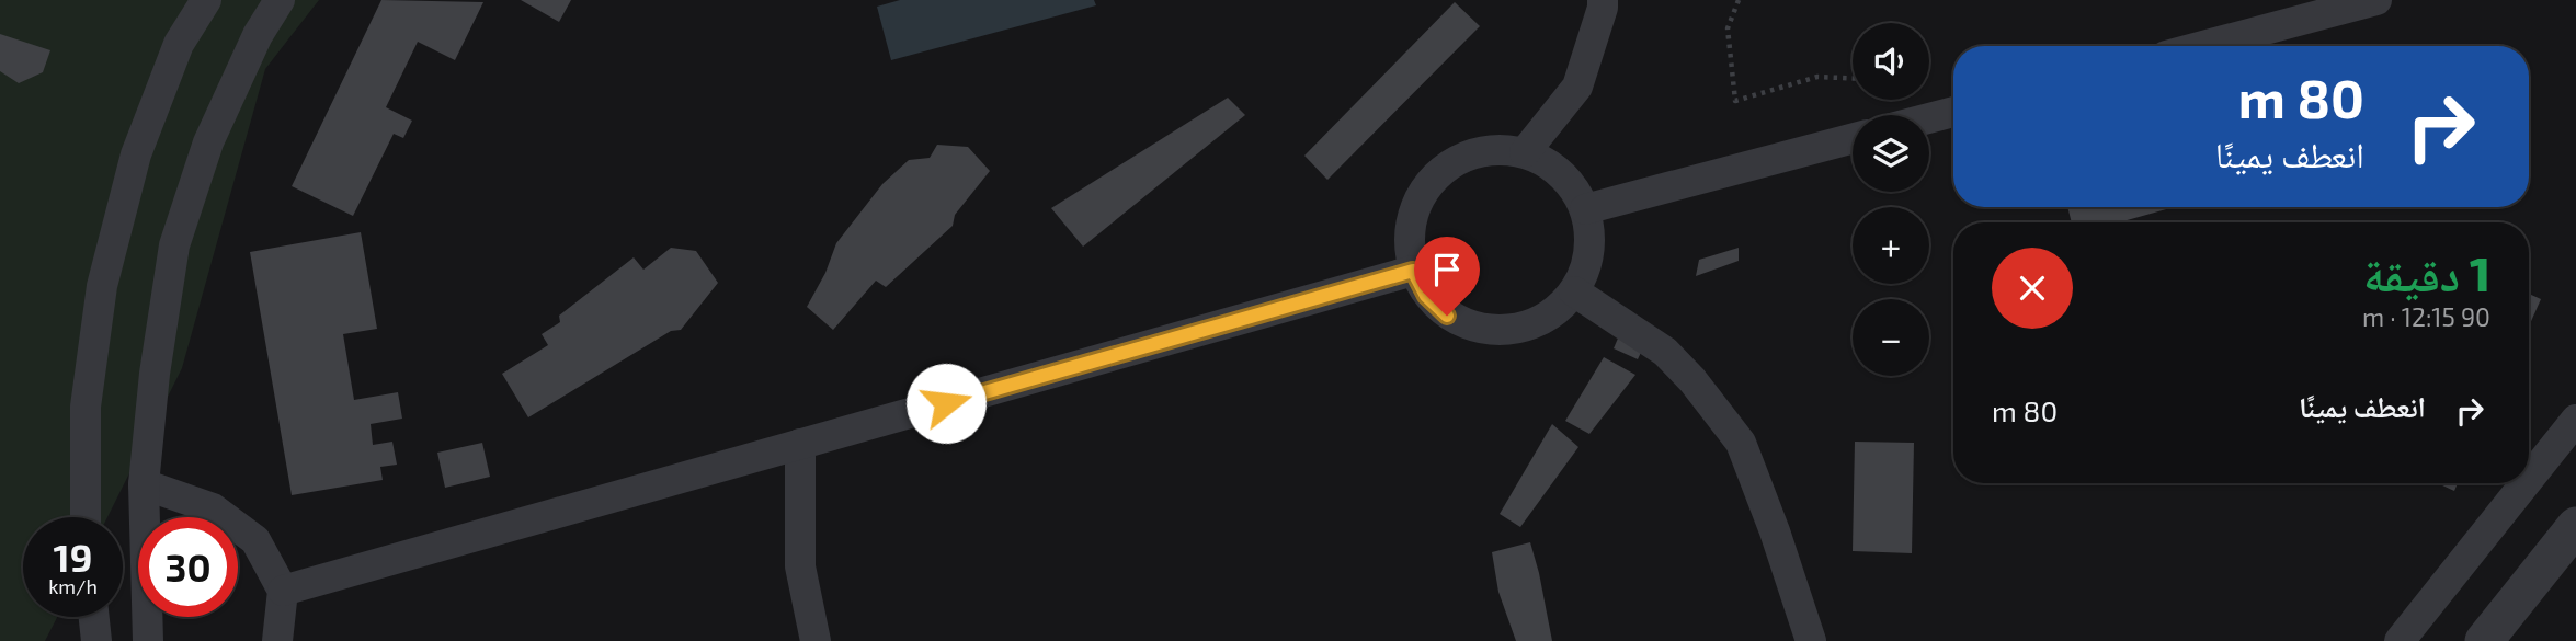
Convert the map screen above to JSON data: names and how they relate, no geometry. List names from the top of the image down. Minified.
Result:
{"page":{"map_buttons":["+","−"],"turn":["80 m","انعطف يمينًا"],"heading":["1 دقيقة","90 m · 12:15"],"list":[{"name":"انعطف يمينًا","value":"80 m"}],"speed":"19 km/h","limit":"30"}}
